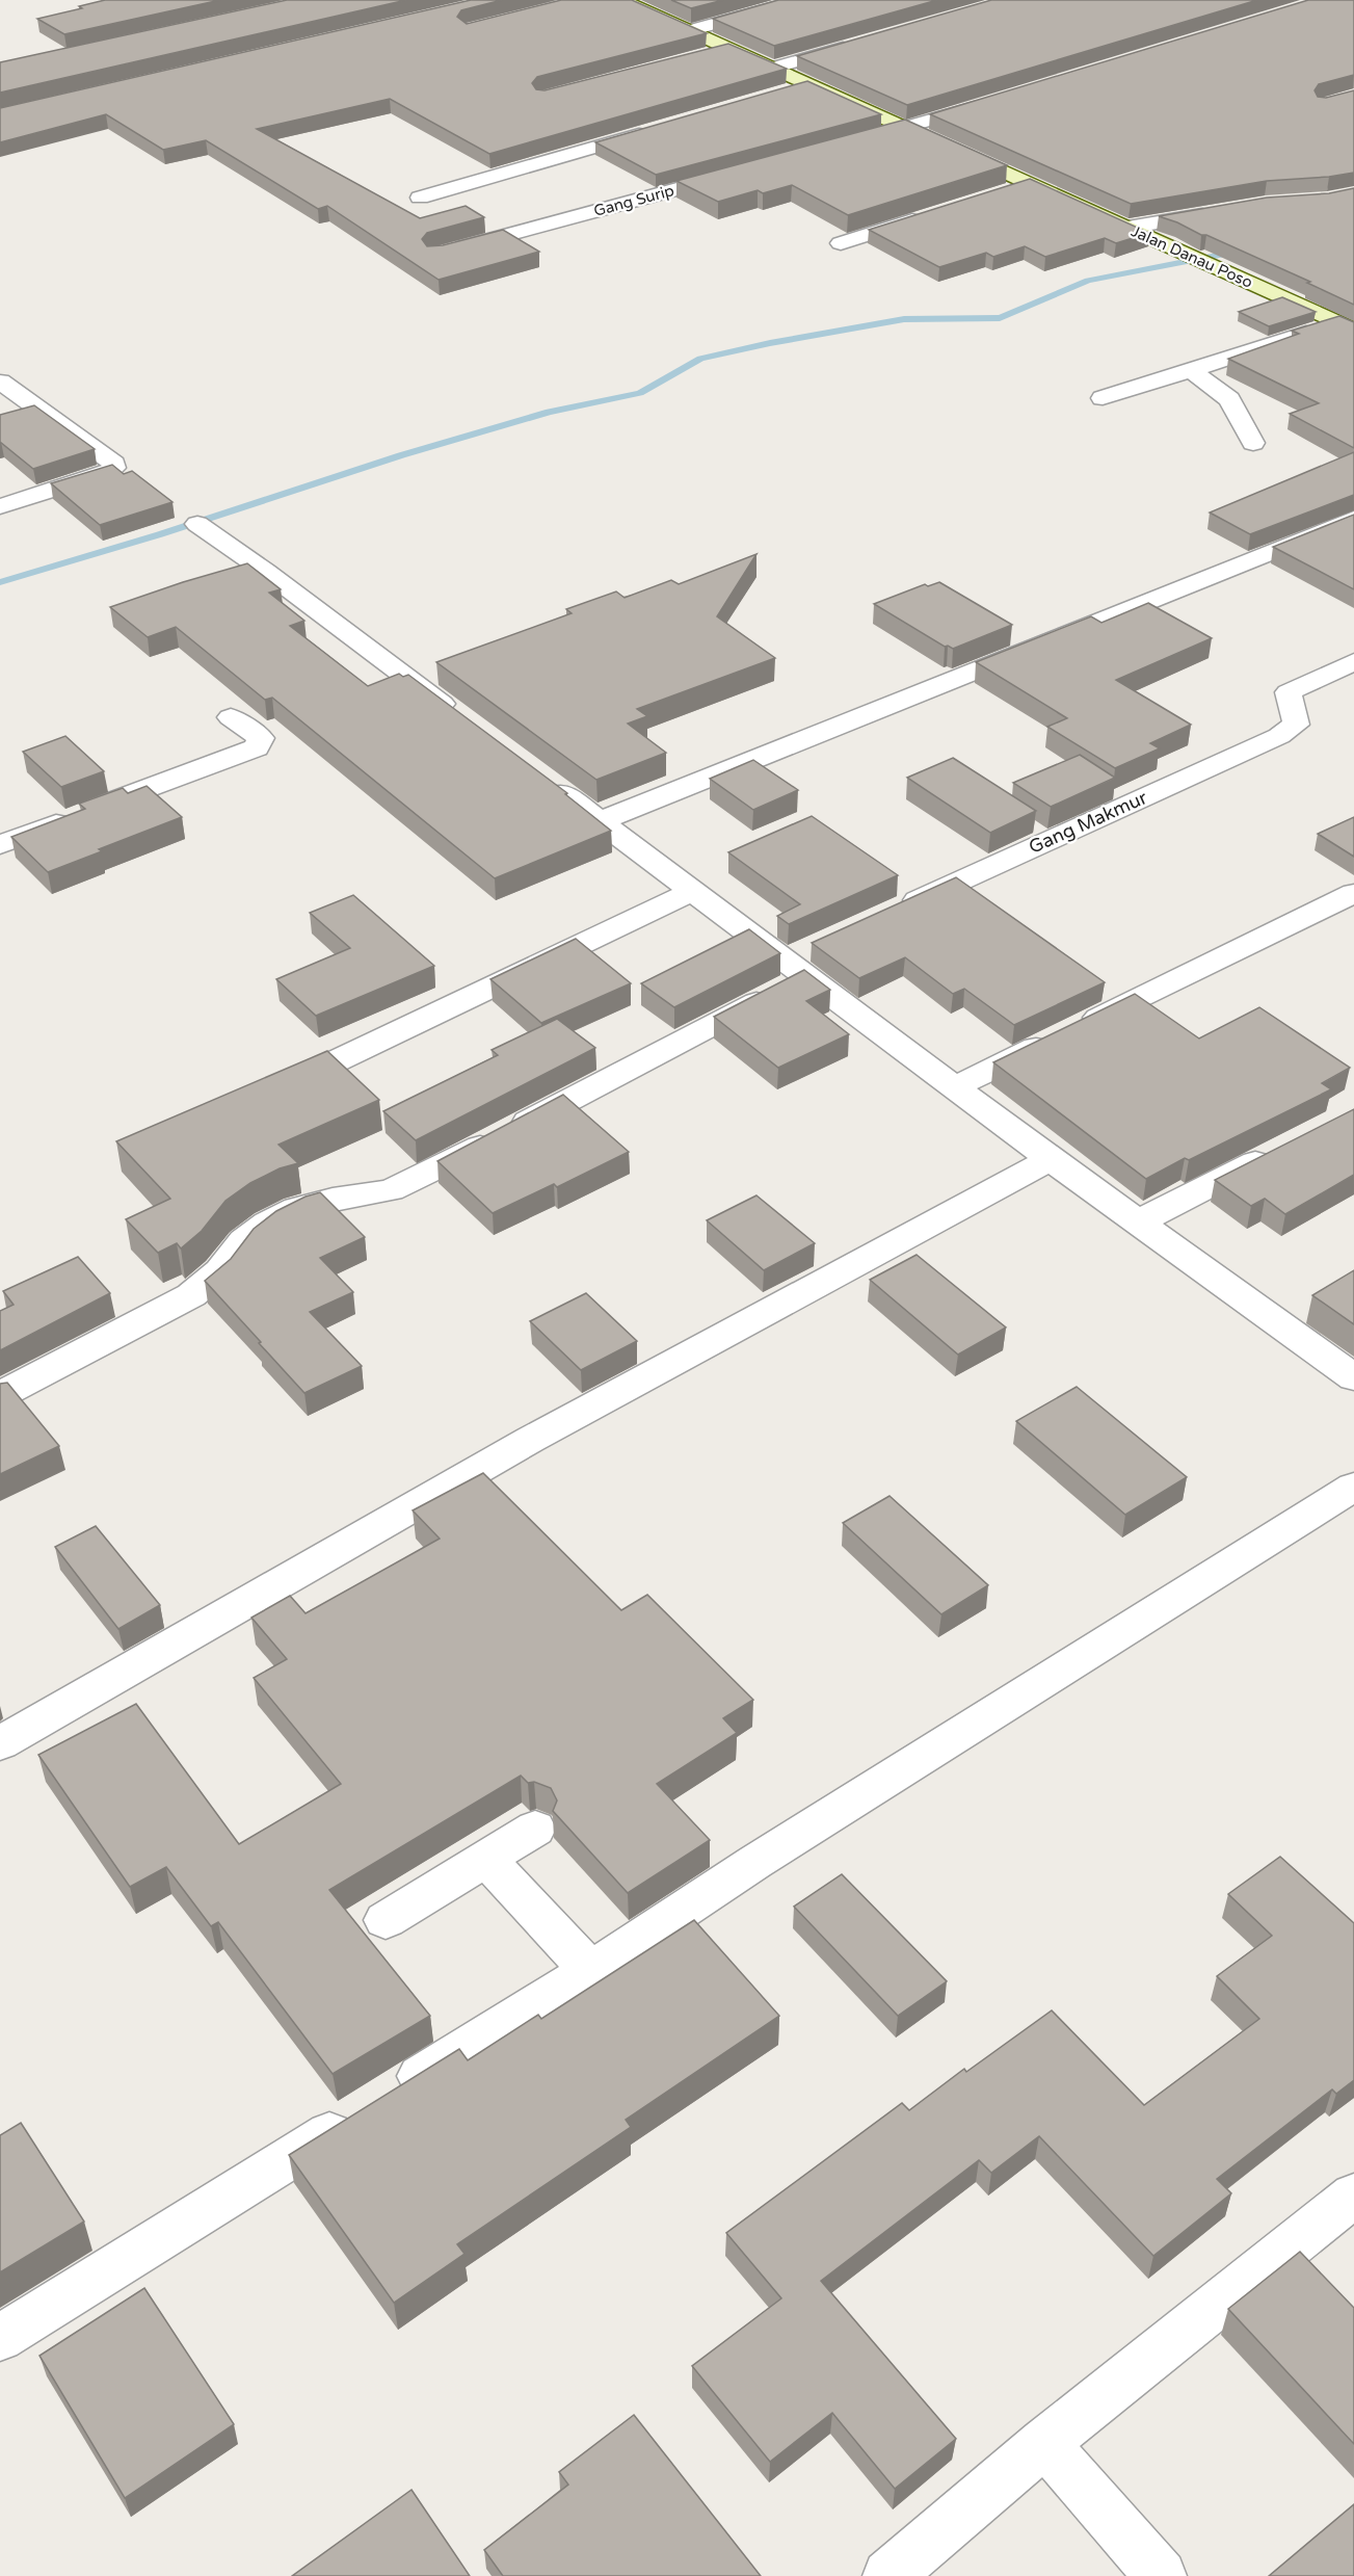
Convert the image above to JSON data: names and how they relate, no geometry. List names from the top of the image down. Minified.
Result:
{"streets":{"street":["Gang Surip","Jalan Danau Poso","Gang Makmur"]}}
